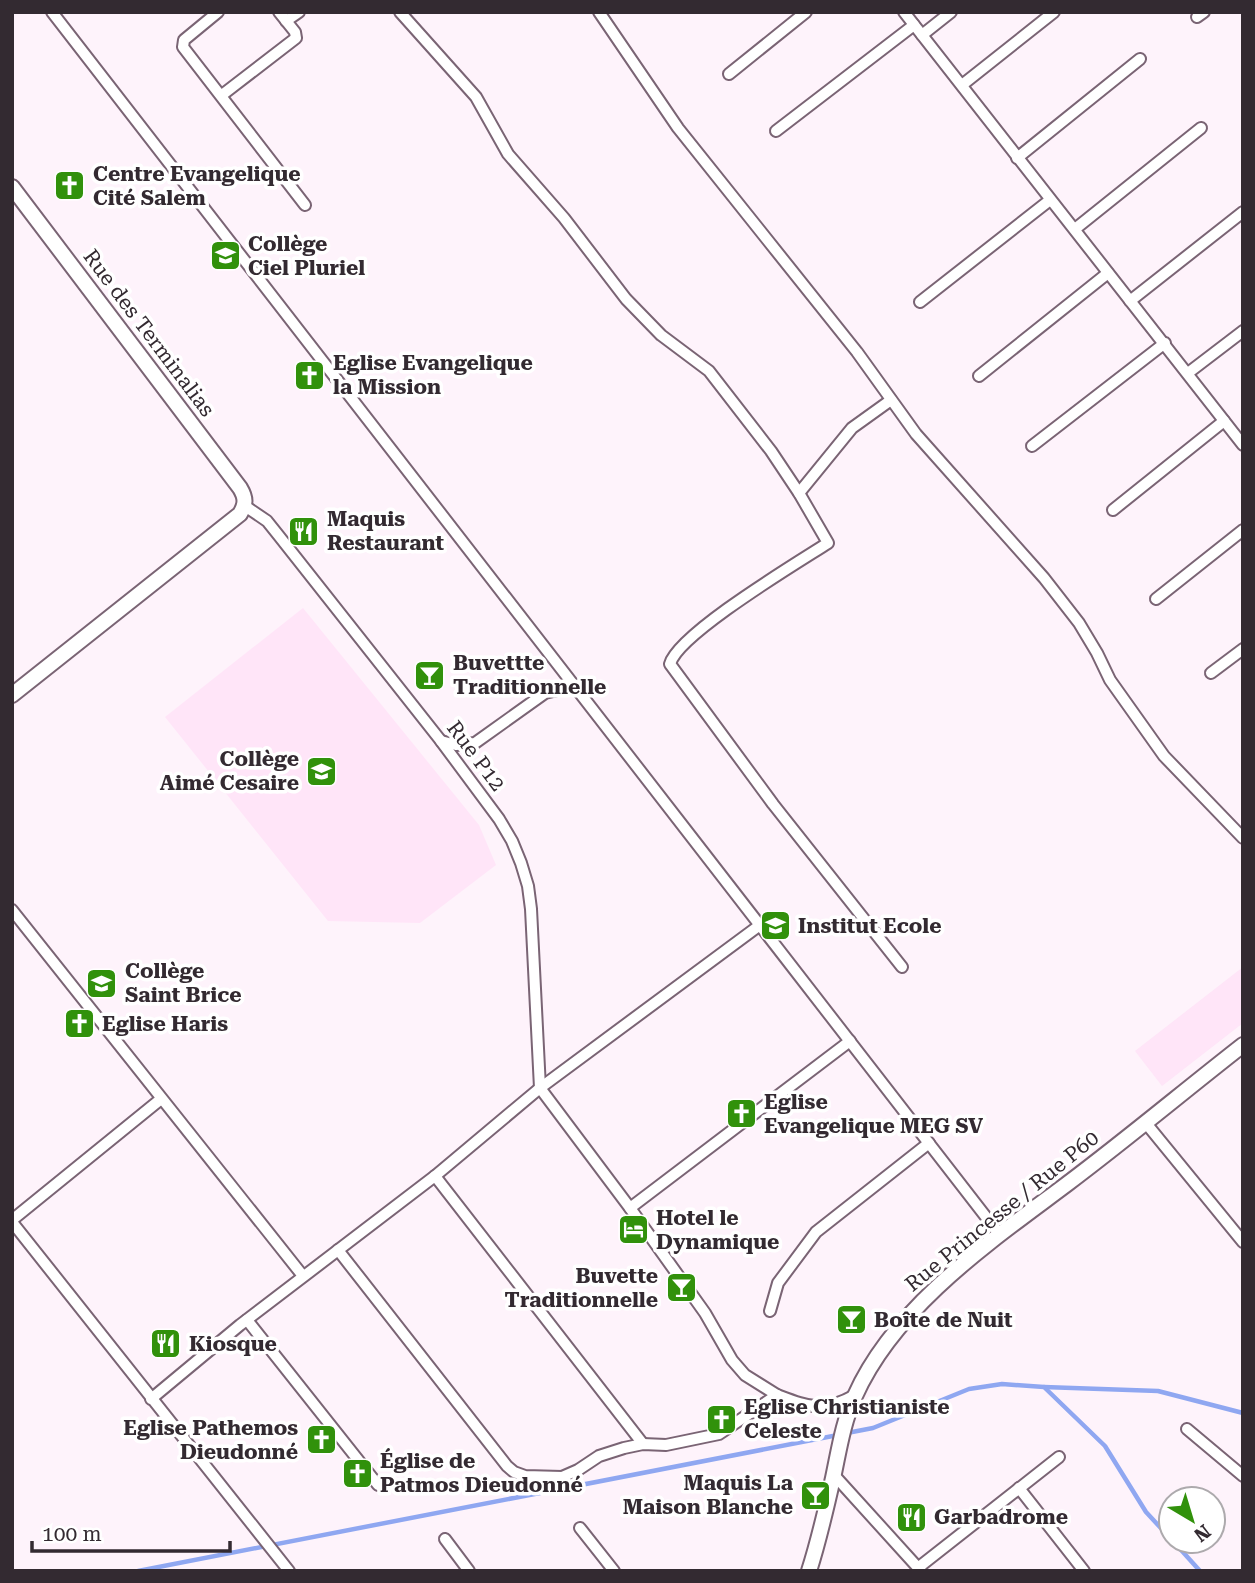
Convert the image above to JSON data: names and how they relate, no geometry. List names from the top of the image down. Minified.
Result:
{"streets":{"street":["Rue des Terminalias","Rue P12","Rue Princesse / Rue P60"]},"crossings":[["Rue des Terminalias","Rue P12"]],"places":{"church":["Centre Evangelique Cité Salem","Eglise Evangelique la Mission","Eglise Haris","Eglise Evangelique MEG SV","Eglise Christianiste Celeste","Eglise Pathemos Dieudonné","Église de Patmos Dieudonné"],"school or university":["Collège Ciel Pluriel","Collège Aimé Cesaire","Institut Ecole","Collège Saint Brice"],"restaurant":["Maquis Restaurant","Kiosque","Garbadrome"],"bar":["Buvettte Traditionnelle","Buvette Traditionnelle","Boîte de Nuit","Maquis La Maison Blanche"],"hotel":["Hotel le Dynamique"]},"scale_bar":"100 m","north":"bottom right"}
